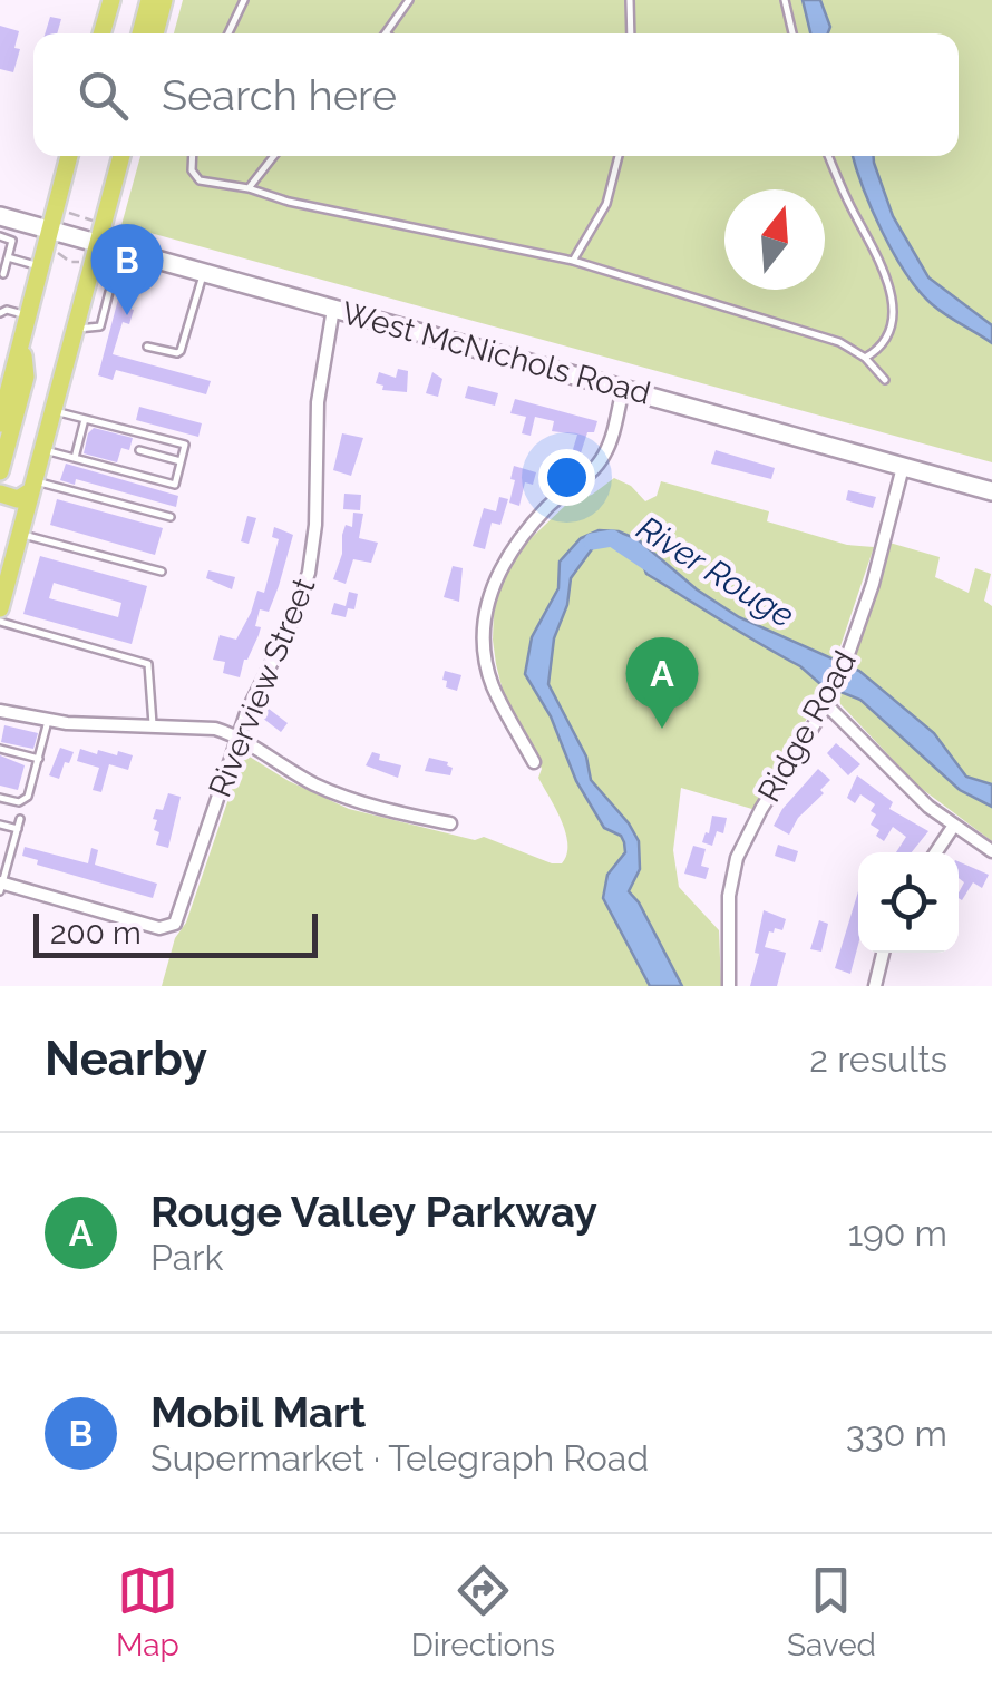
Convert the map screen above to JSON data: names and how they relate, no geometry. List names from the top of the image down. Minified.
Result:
{"streets":{"main road":["West McNichols Road"],"street":["Riverview Street","Ridge Road"]},"crossings":[["West McNichols Road","Riverview Street"],["West McNichols Road","Ridge Road"]],"water":["River Rouge"],"scale_bar":"200 m","north":"top","page":{"search":"Search here","pins":["B","A"],"scale":"200 m","heading":["Nearby","2 results"],"list":[{"mark":"A","name":"Rouge Valley Parkway","note":"Park","value":"190 m"},{"mark":"B","name":"Mobil Mart","note":"Supermarket · Telegraph Road","value":"330 m"}],"nav":["Map","Directions","Saved"]}}
